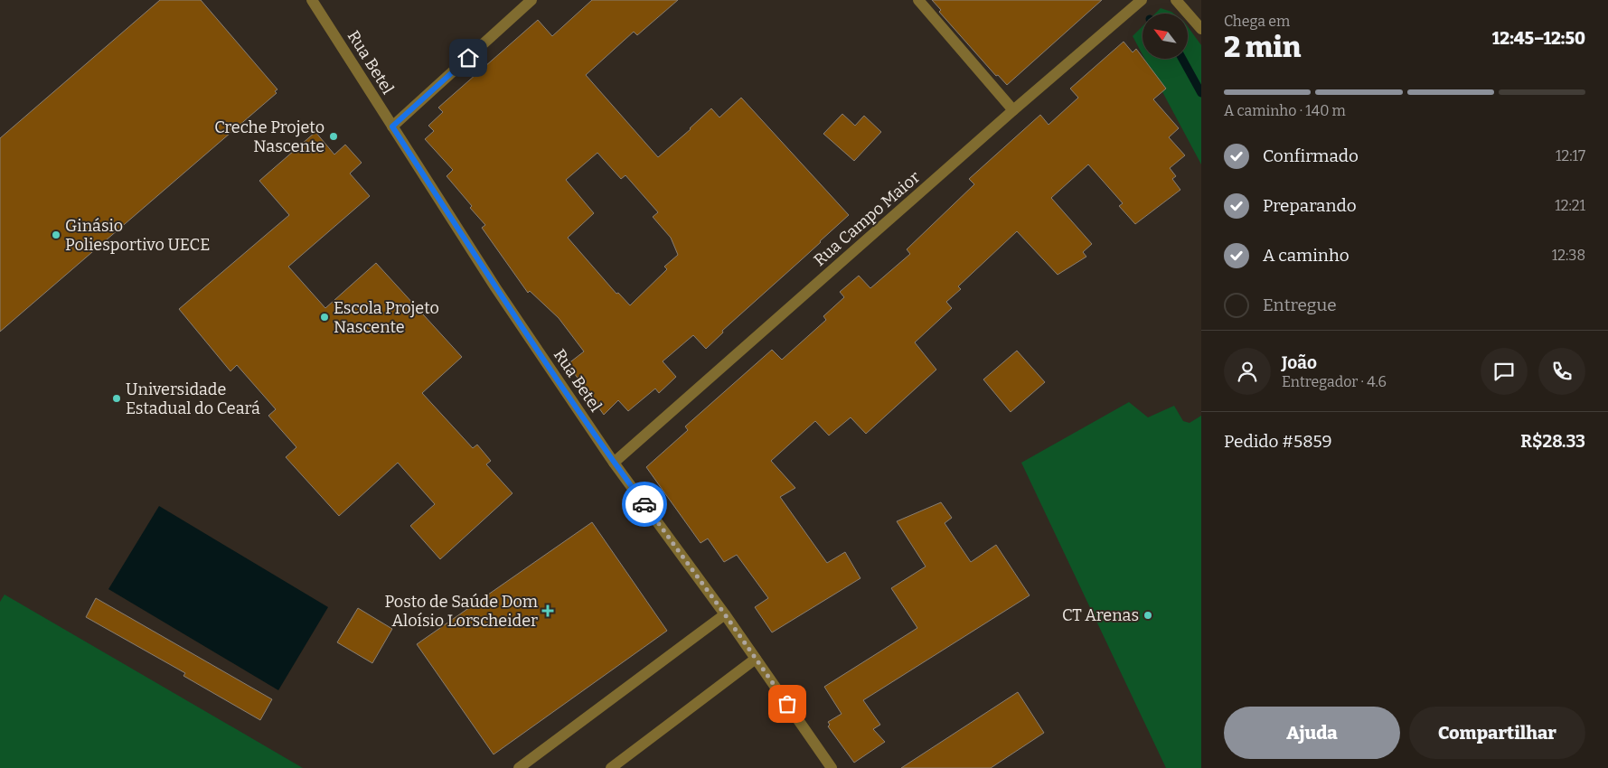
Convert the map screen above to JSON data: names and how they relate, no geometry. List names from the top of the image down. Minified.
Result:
{"streets":{"street":["Rua Betel","Rua Campo Maior"]},"crossings":[["Rua Betel","Rua Campo Maior"]],"places":{"other":["Creche Projeto Nascente","Ginásio Poliesportivo UECE","Escola Projeto Nascente","Universidade Estadual do Ceará","CT Arenas"],"health":["Posto de Saúde Dom Aloísio Lorscheider"]},"north":"top left","page":{"heading":["2 min","Chega em","12:45–12:50"],"panel":["João","Entregador · 4.6","Pedido #5859","R$28.33"],"bar":"A caminho · 140 m","list":[["Confirmado","12:17"],["Preparando","12:21"],["A caminho","12:38"],"Entregue"],"buttons":["Ajuda","Compartilhar"]}}
